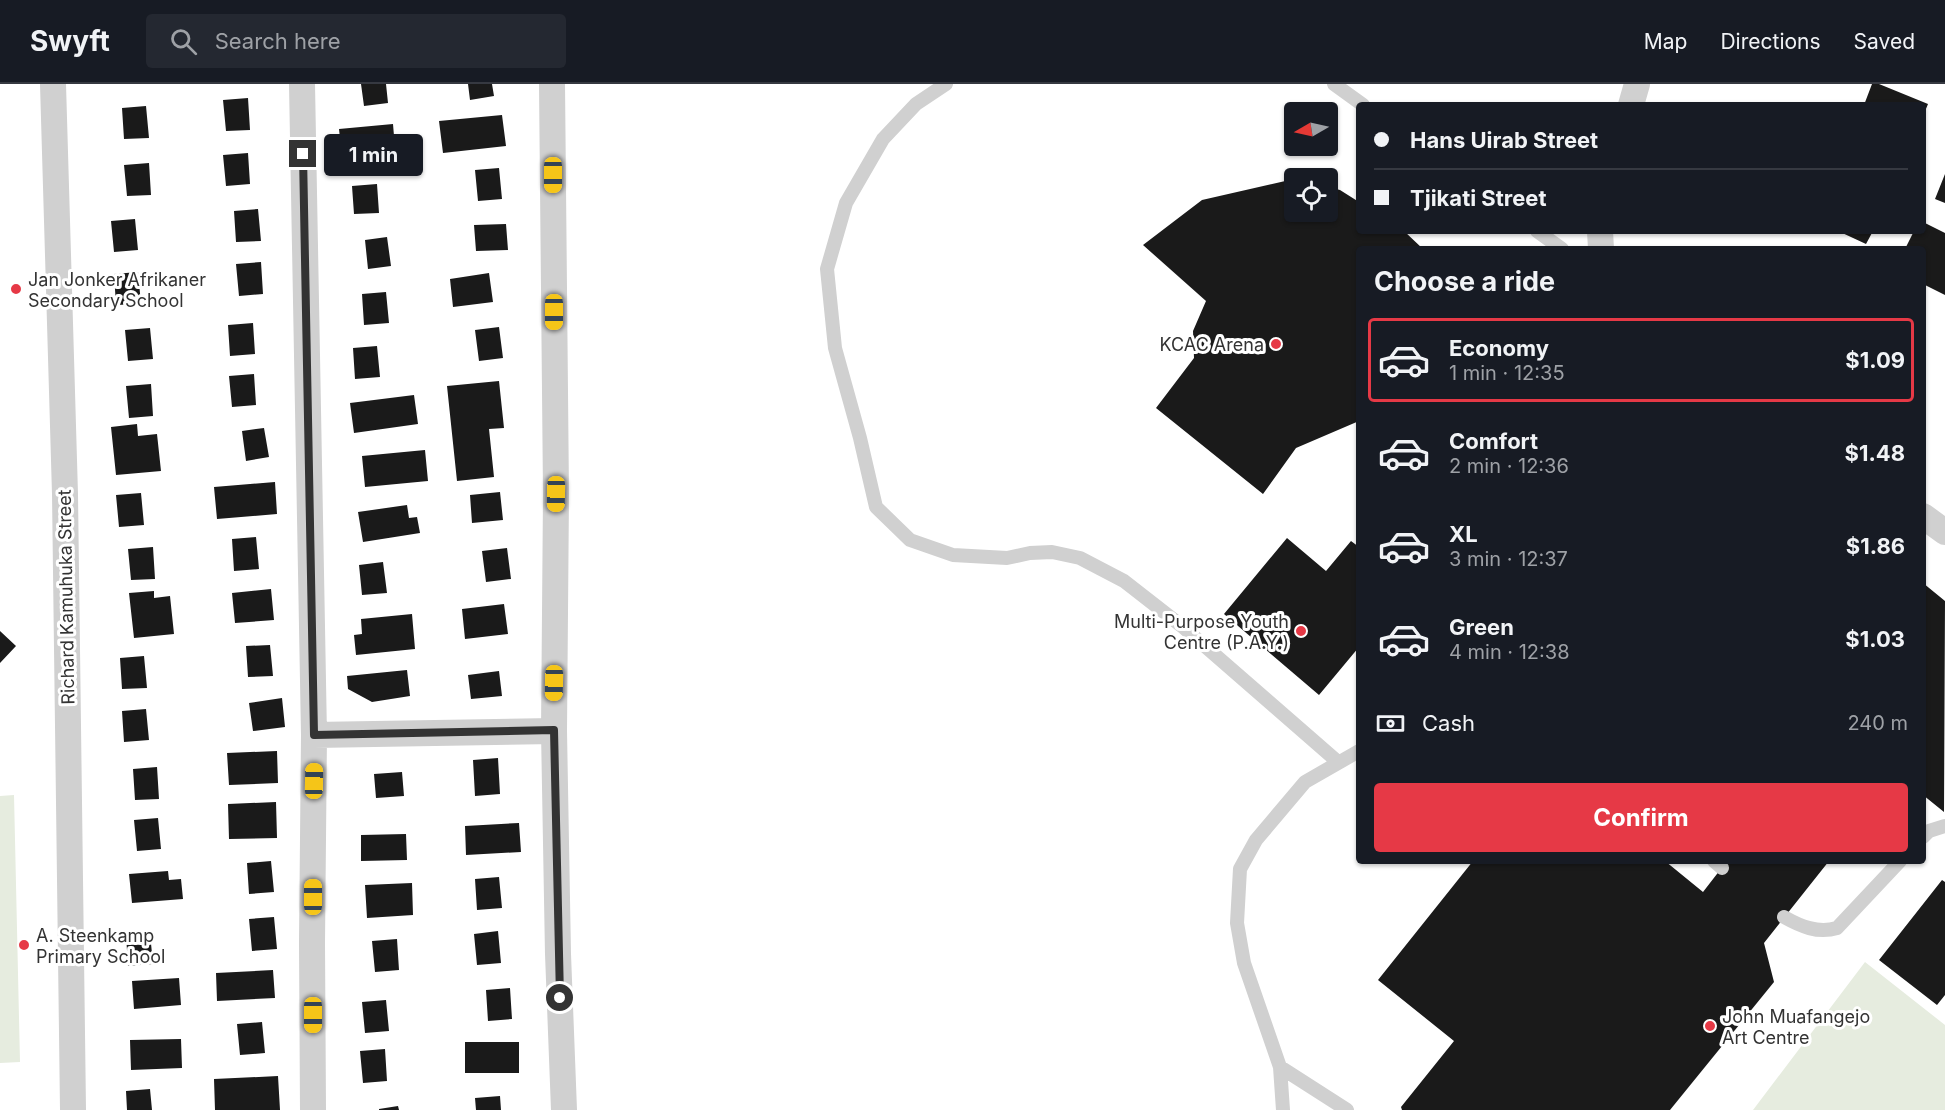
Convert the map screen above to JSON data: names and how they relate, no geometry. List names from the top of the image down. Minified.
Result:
{"streets":{"street":["Richard Kamuhuka Street"]},"places":["Jan Jonker Afrikaner Secondary School","KCAC Arena","Multi-Purpose Youth Centre (P.A.Y.)","A. Steenkamp Primary School","John Muafangejo Art Centre"],"north":"left","page":{"header":"Swyft","search":"Search here","nav":["Map","Directions","Saved"],"banner":["Hans Uirab Street","Tjikati Street"],"bubble":"1 min","heading":"Choose a ride","list":[{"name":"Economy","note":"1 min · 12:35","value":"$1.09"},{"name":"Comfort","note":"2 min · 12:36","value":"$1.48"},{"name":"XL","note":"3 min · 12:37","value":"$1.86"},{"name":"Green","note":"4 min · 12:38","value":"$1.03"}],"pay":["Cash","240 m"],"buttons":"Confirm"}}
